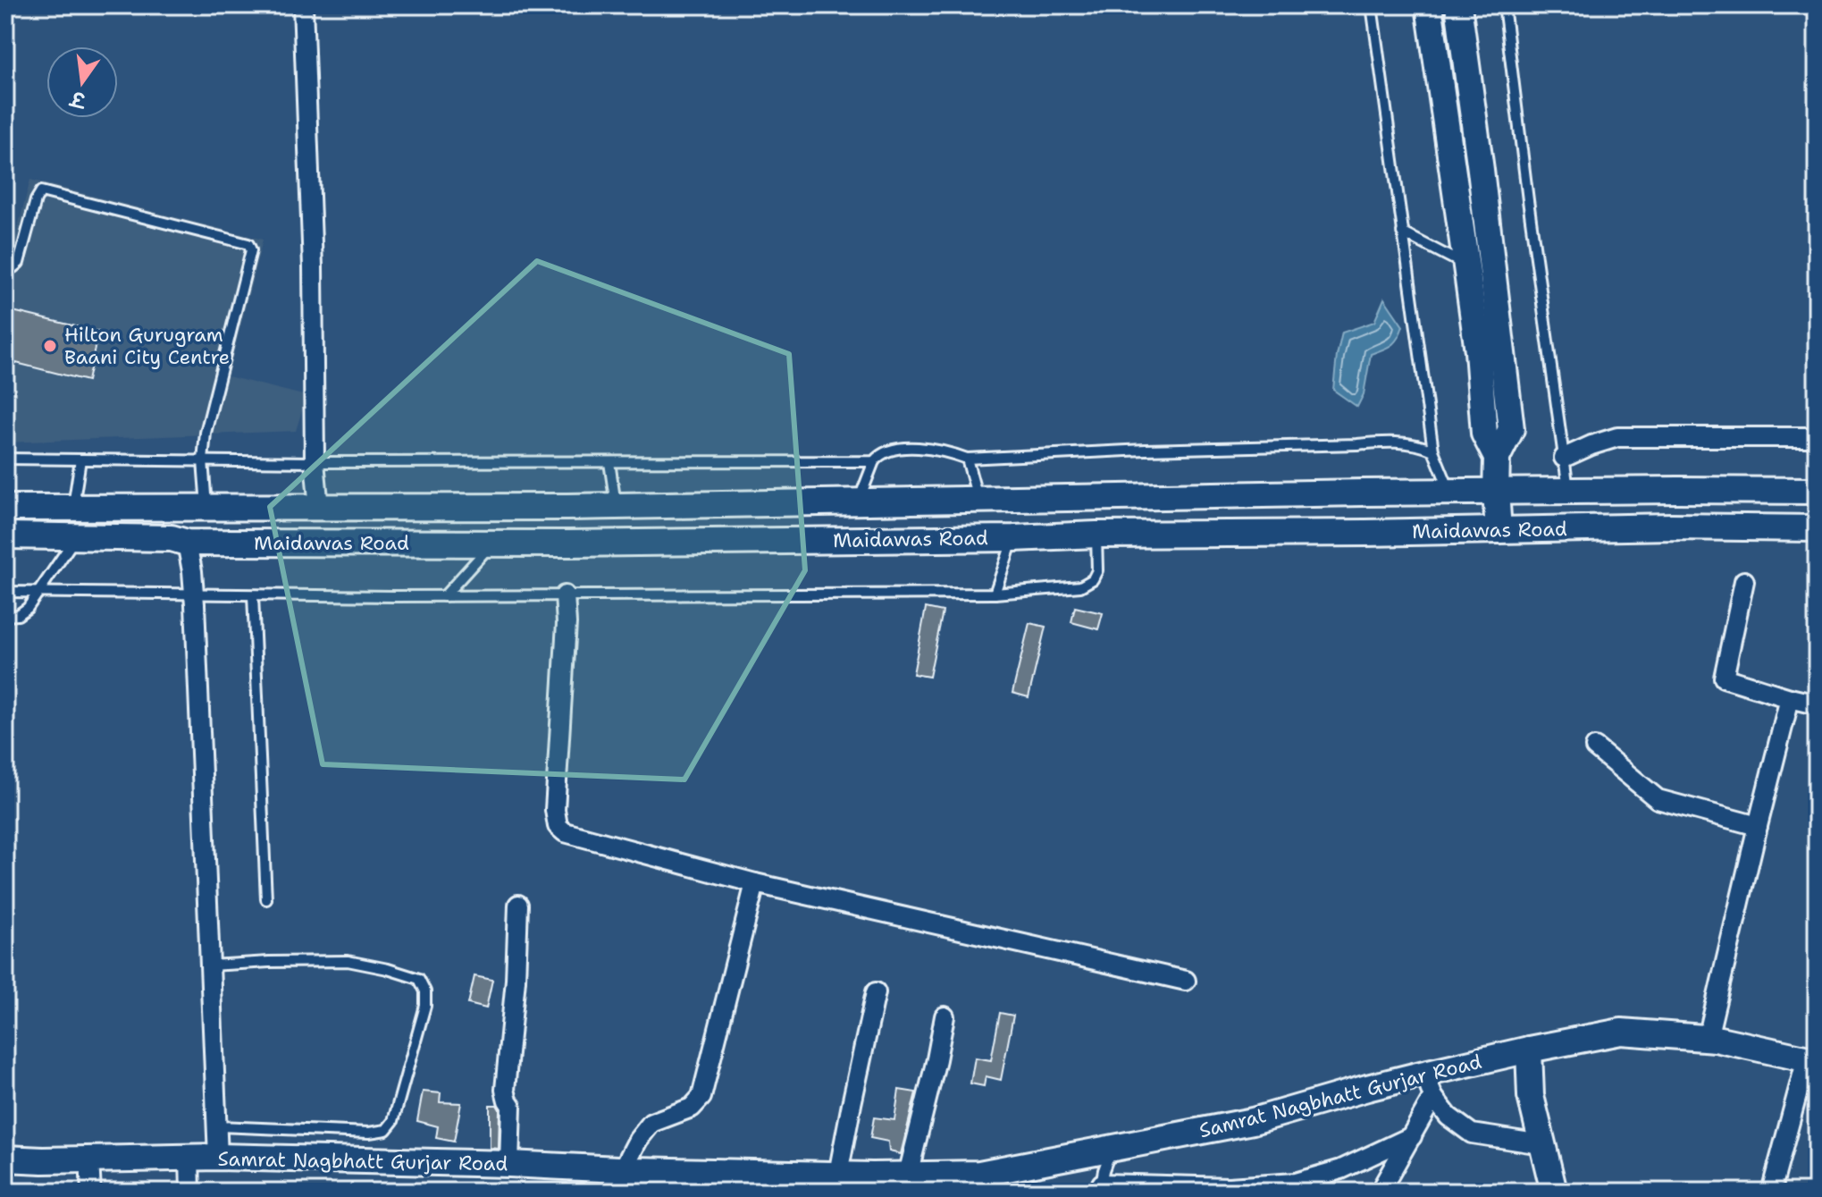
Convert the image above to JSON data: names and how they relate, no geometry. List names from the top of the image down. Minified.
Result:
{"streets":{"street":["Maidawas Road","Samrat Nagbhatt Gurjar Road"]},"places":["Hilton Gurugram Baani City Centre"],"north":"bottom"}
